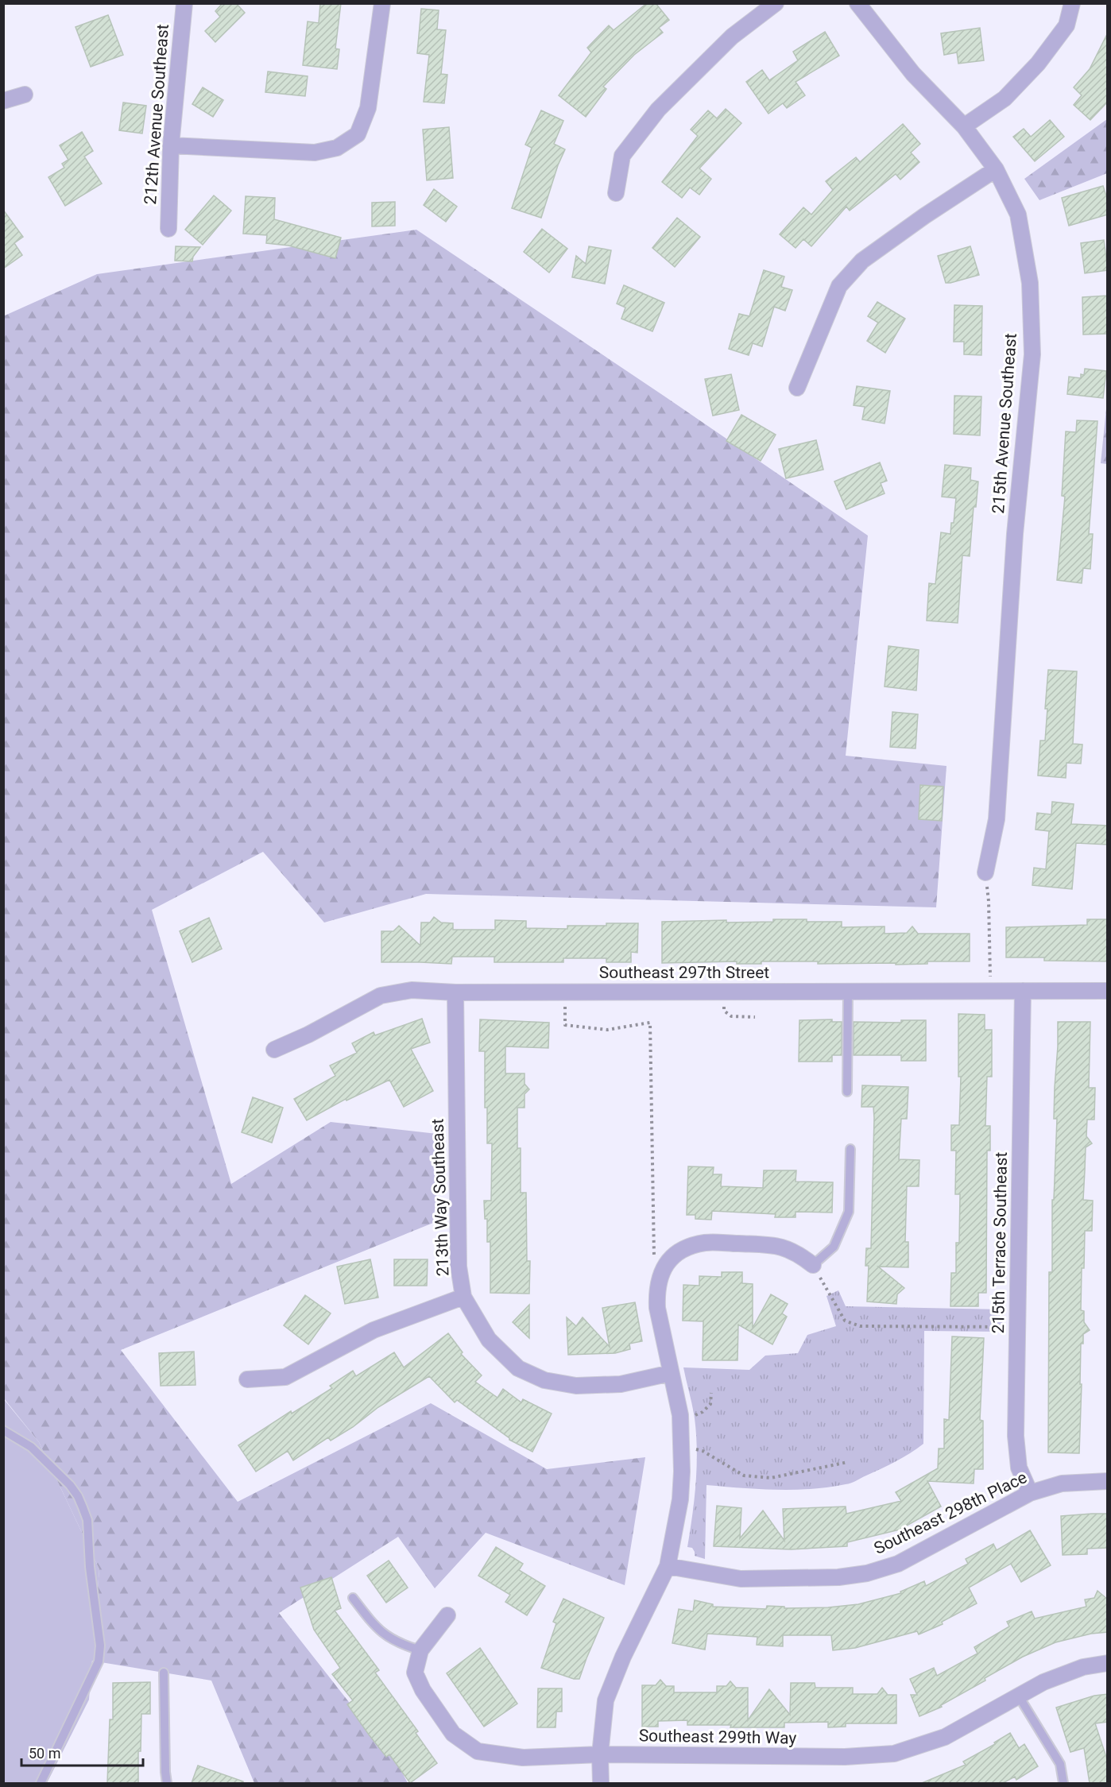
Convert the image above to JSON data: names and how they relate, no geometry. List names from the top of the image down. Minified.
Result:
{"streets":{"street":["212th Avenue Southeast","215th Avenue Southeast","Southeast 297th Street","213th Way Southeast","215th Terrace Southeast","Southeast 298th Place","Southeast 299th Way"]},"crossings":[["Southeast 297th Street","213th Way Southeast"],["Southeast 297th Street","215th Terrace Southeast"],["215th Terrace Southeast","Southeast 298th Place"]],"scale_bar":"50 m"}
